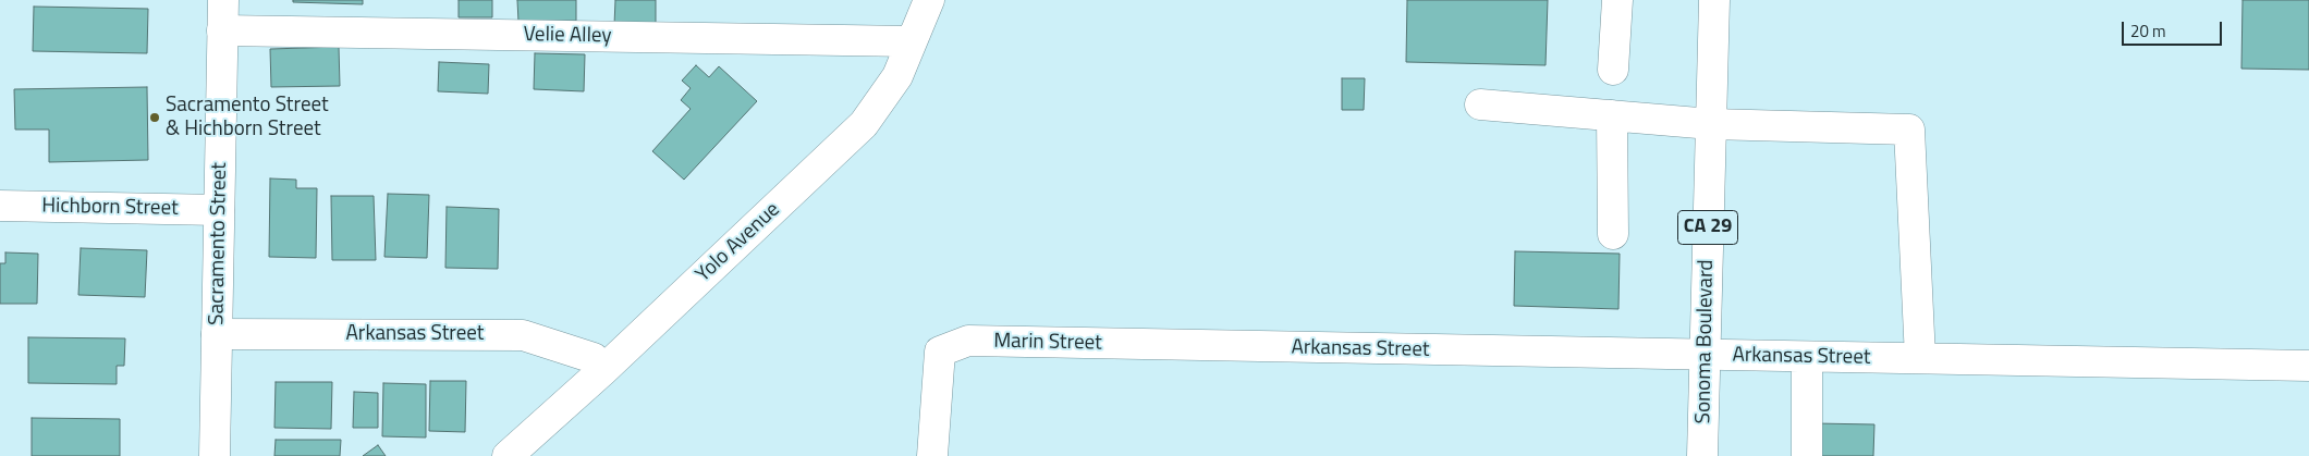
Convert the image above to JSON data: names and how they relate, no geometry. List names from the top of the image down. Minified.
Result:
{"streets":{"street":["Velie Alley","Hichborn Street","CA 29","Yolo Avenue","Sacramento Street","Arkansas Street","Sonoma Boulevard","Marin Street"]},"crossings":[["Velie Alley","Yolo Avenue"],["Velie Alley","Sacramento Street"],["Hichborn Street","Sacramento Street"],["Yolo Avenue","Arkansas Street"],["Sacramento Street","Arkansas Street"],["Arkansas Street","Sonoma Boulevard"],["Arkansas Street","Marin Street"]],"places":["Sacramento Street & Hichborn Street"],"scale_bar":"20 m"}
